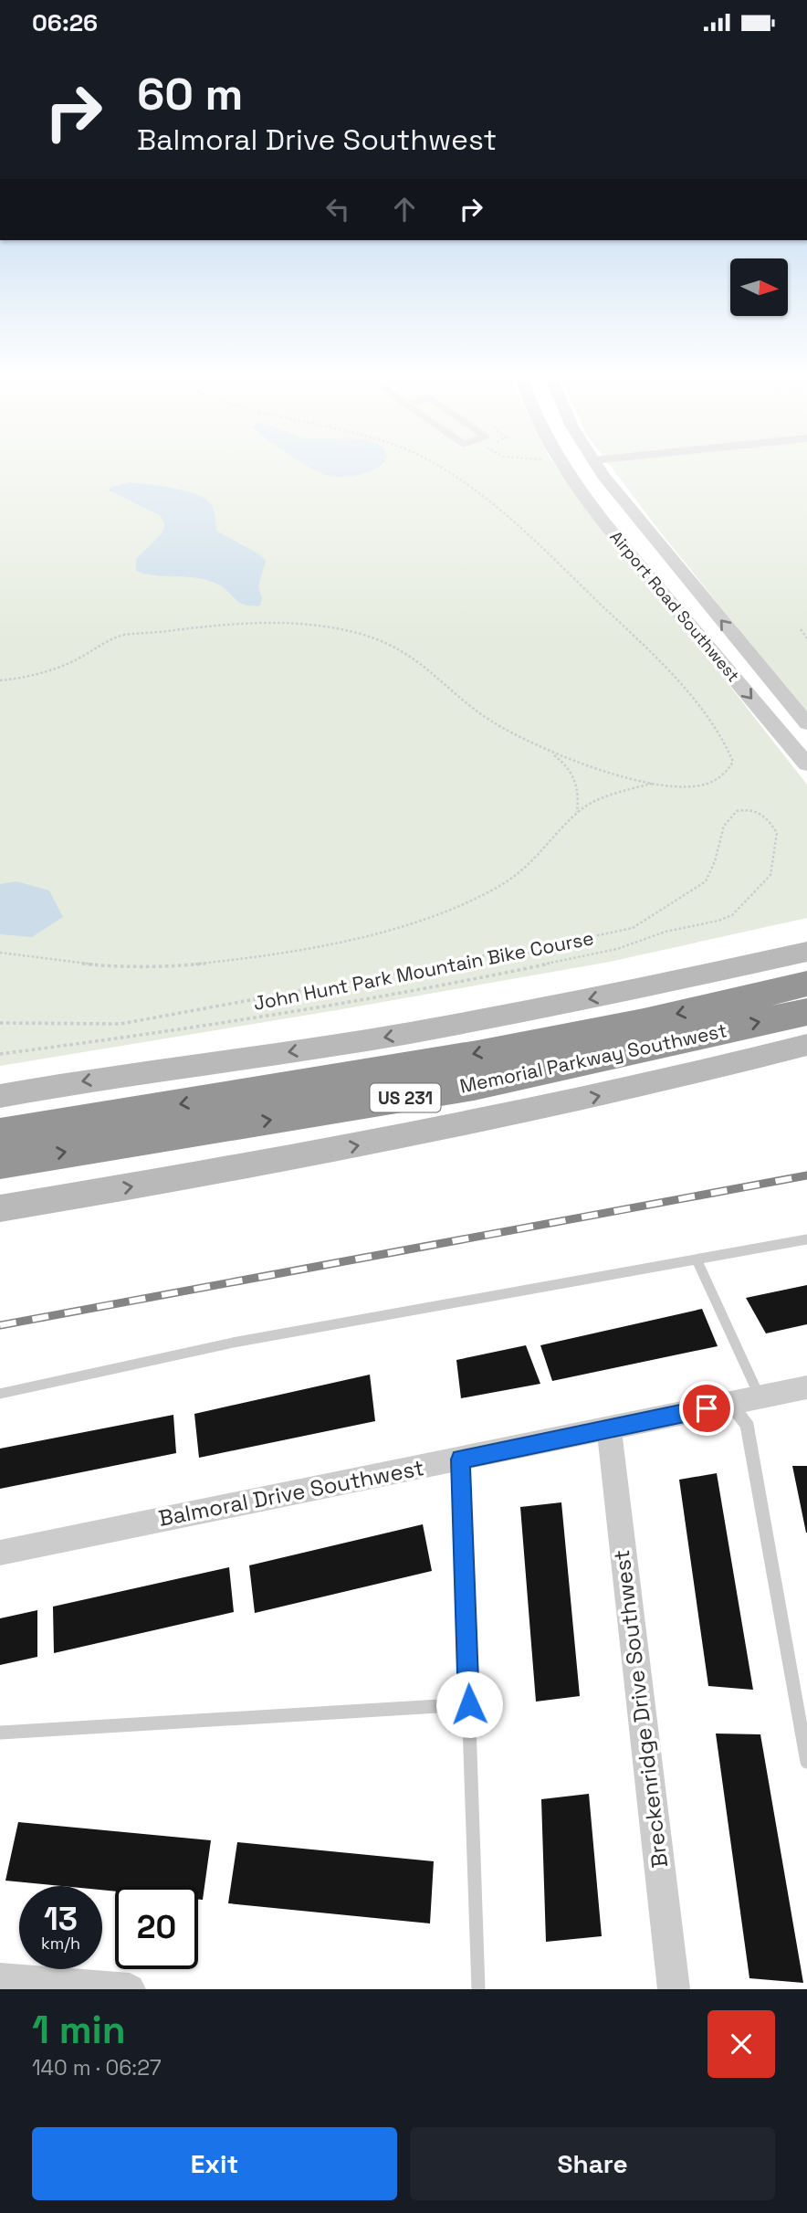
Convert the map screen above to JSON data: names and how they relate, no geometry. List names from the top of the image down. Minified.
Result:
{"streets":{"highway":["Memorial Parkway Southwest","US 231"],"street":["Airport Road Southwest","Balmoral Drive Southwest","Breckenridge Drive Southwest"],"path":["John Hunt Park Mountain Bike Course"]},"crossings":[["Balmoral Drive Southwest","Breckenridge Drive Southwest"]],"north":"right","page":{"status":"06:26","turn":["60 m","Balmoral Drive Southwest"],"speed":"13 km/h","limit":"20","heading":["1 min","140 m · 06:27"],"buttons":["Exit","Share"]}}
